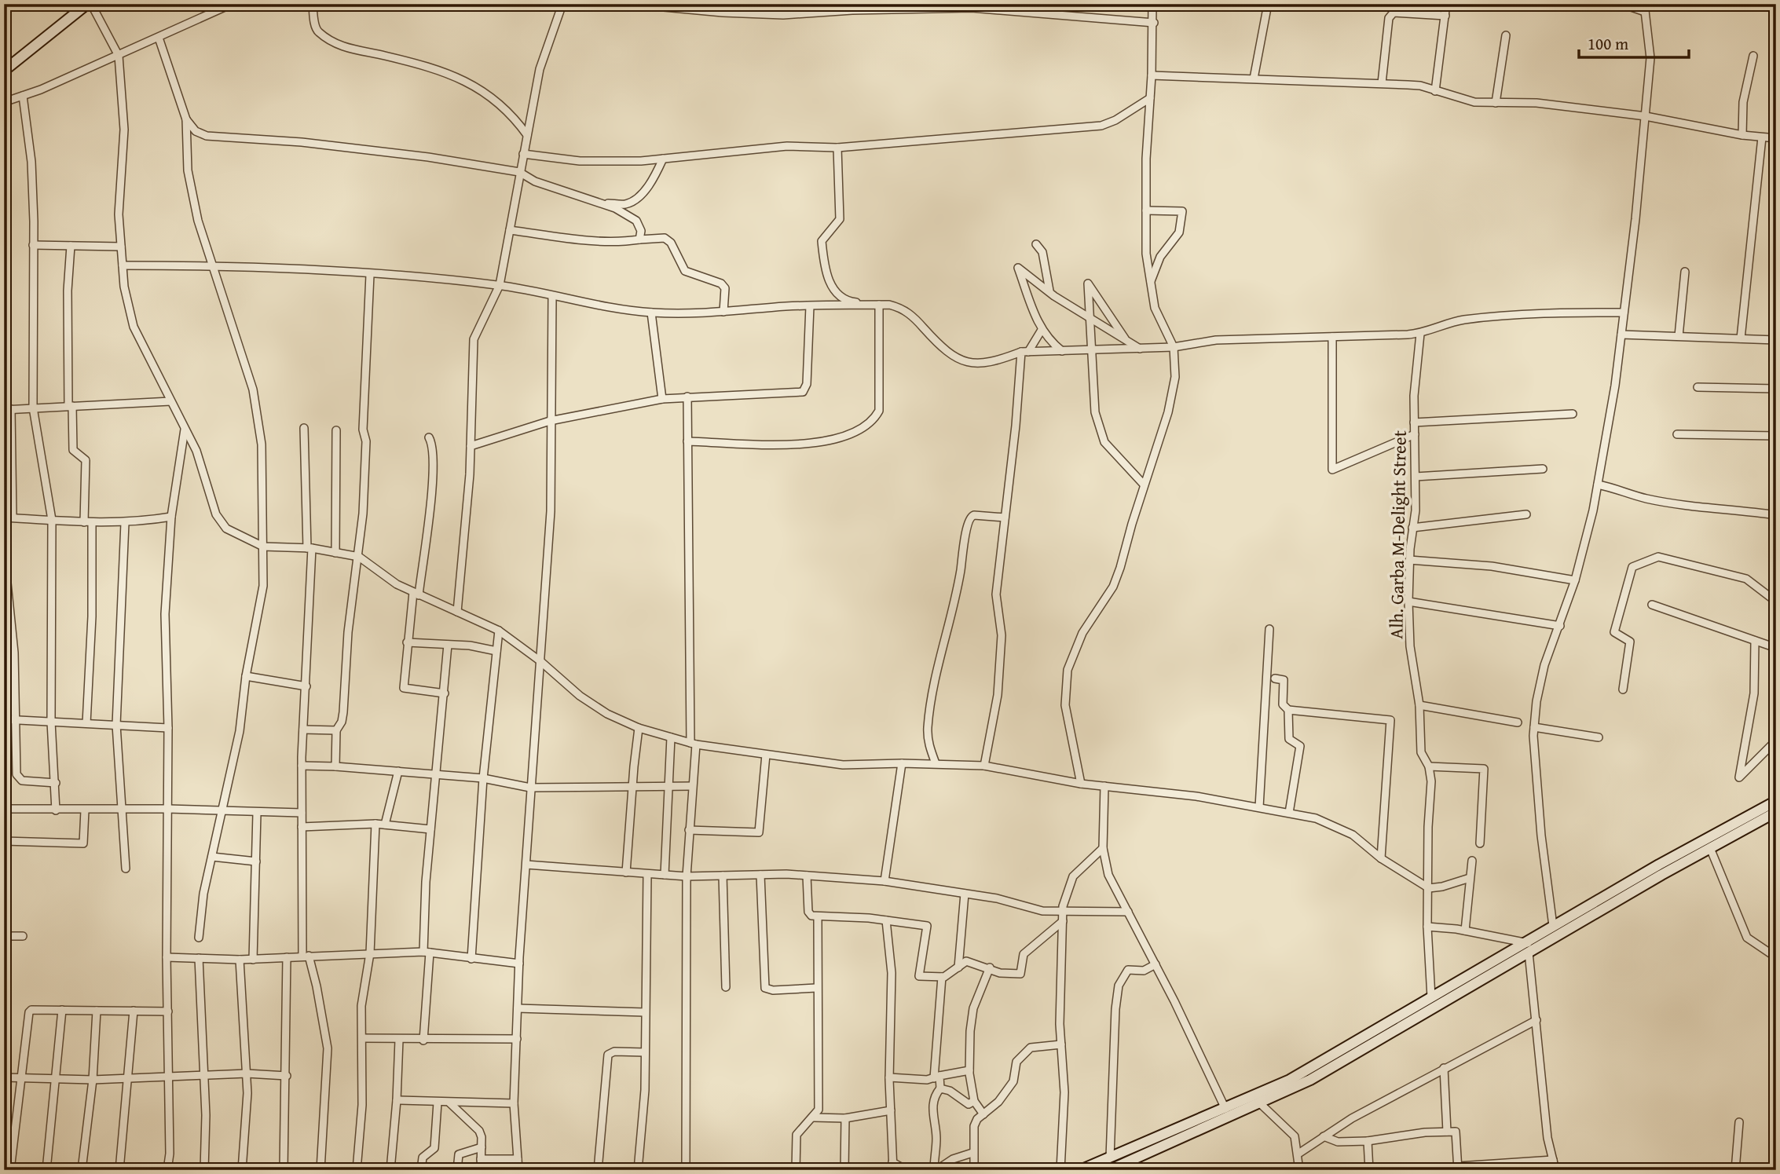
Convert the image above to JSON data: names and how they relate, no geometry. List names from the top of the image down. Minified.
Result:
{"streets":{"street":["Alh. Garba M-Delight Street"]},"scale_bar":"100 m"}
